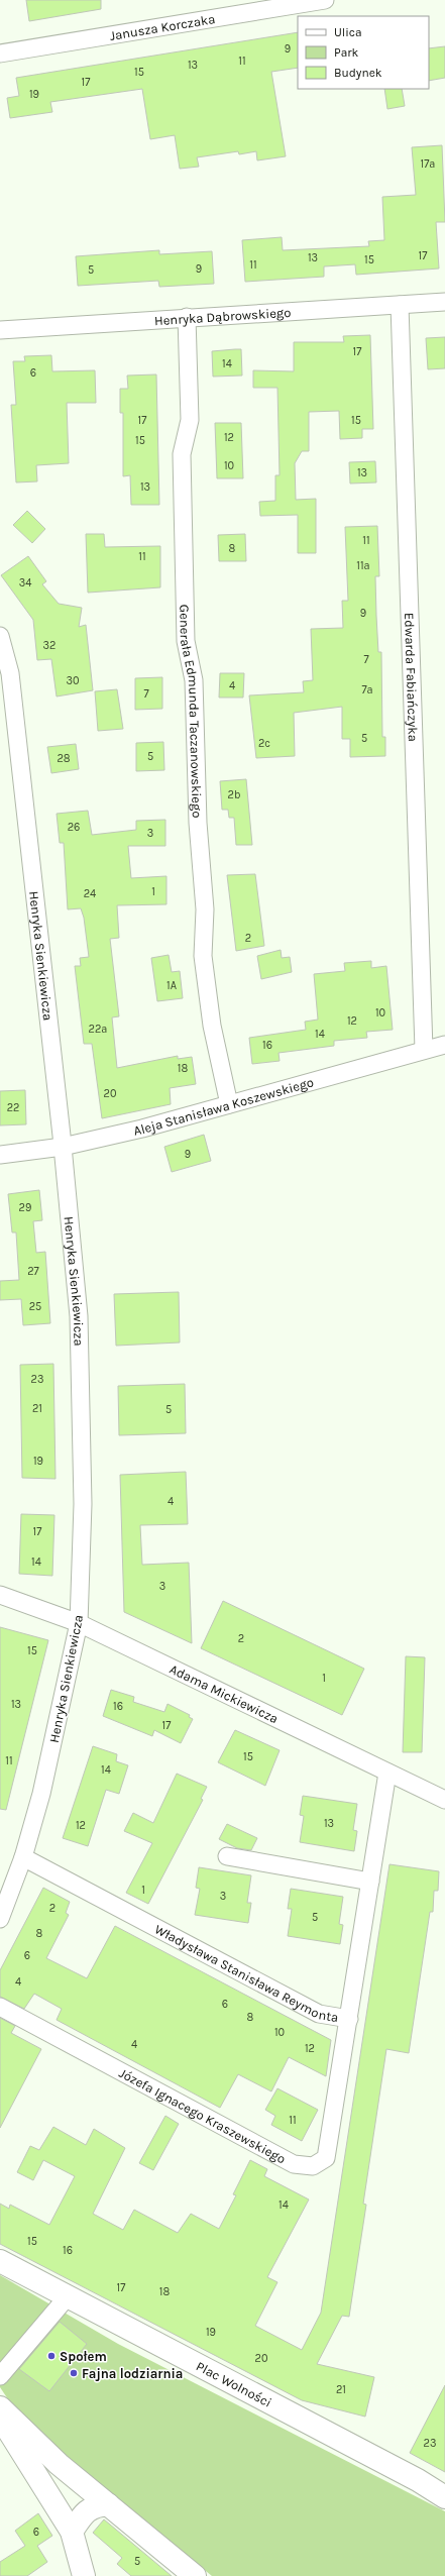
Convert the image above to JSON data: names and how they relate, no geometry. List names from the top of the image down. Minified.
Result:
{"streets":{"street":["Janusza Korczaka","Henryka Dąbrowskiego","Edwarda Fabiańczyka","Generała Edmunda Taczanowskiego","Henryka Sienkiewicza","Aleja Stanisława Koszewskiego","Adama Mickiewicza","Władysława Stanisława Reymonta","Józefa Ignacego Kraszewskiego","Plac Wolności"]},"crossings":[["Henryka Dąbrowskiego","Edwarda Fabiańczyka"],["Henryka Dąbrowskiego","Generała Edmunda Taczanowskiego"],["Edwarda Fabiańczyka","Aleja Stanisława Koszewskiego"],["Generała Edmunda Taczanowskiego","Aleja Stanisława Koszewskiego"],["Henryka Sienkiewicza","Aleja Stanisława Koszewskiego"],["Henryka Sienkiewicza","Adama Mickiewicza"],["Henryka Sienkiewicza","Władysława Stanisława Reymonta"],["Adama Mickiewicza","Władysława Stanisława Reymonta"],["Władysława Stanisława Reymonta","Józefa Ignacego Kraszewskiego"]],"places":["Społem","Fajna lodziarnia"],"house_numbers":["9","11","13","15","17","19","17a","17","13","15","11","9","5","17","14","6","17","15","12","15","10","13","13","11","8","11","11a","34","9","32","7","30","4","7a","7","5","2c","5","28","2b","26","3","1","24","2","1A","10","12","22a","14","16","18","20","22","9","29","27","25","23","21","5","19","4","17","14","3","2","15","1","13","16","17","15","11","14","13","12","1","3","2","5","8","6","4","6","8","10","4","12","11","14","15","16","17","18","19","20","21","23","6","5"],"legend":["Ulica","Park","Budynek"]}
